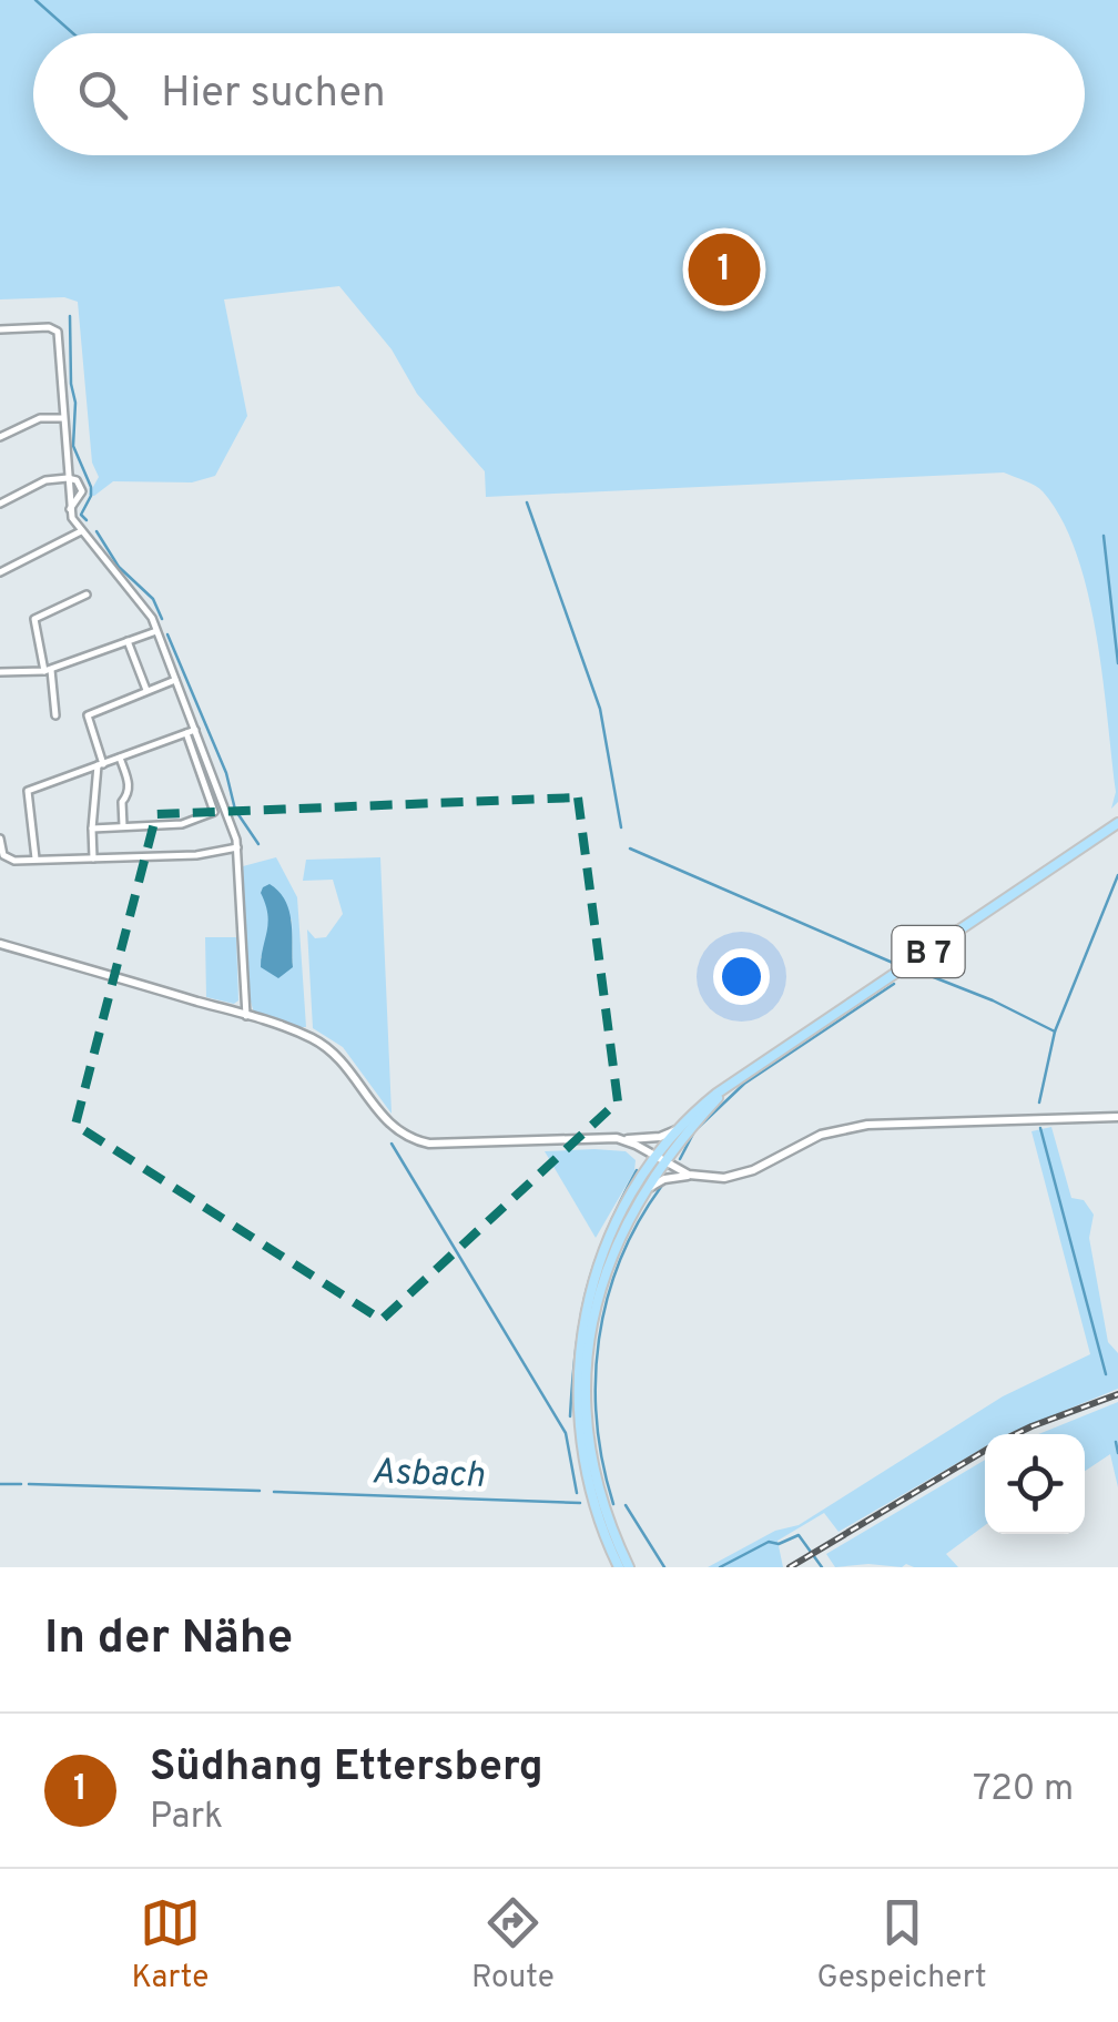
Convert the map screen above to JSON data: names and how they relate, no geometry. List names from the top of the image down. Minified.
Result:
{"streets":{"main road":["B 7"]},"water":["Asbach"],"page":{"search":"Hier suchen","pins":"1","heading":"In der Nähe","list":[{"mark":"1","name":"Südhang Ettersberg","note":"Park","value":"720 m"}],"nav":["Karte","Route","Gespeichert"]}}
